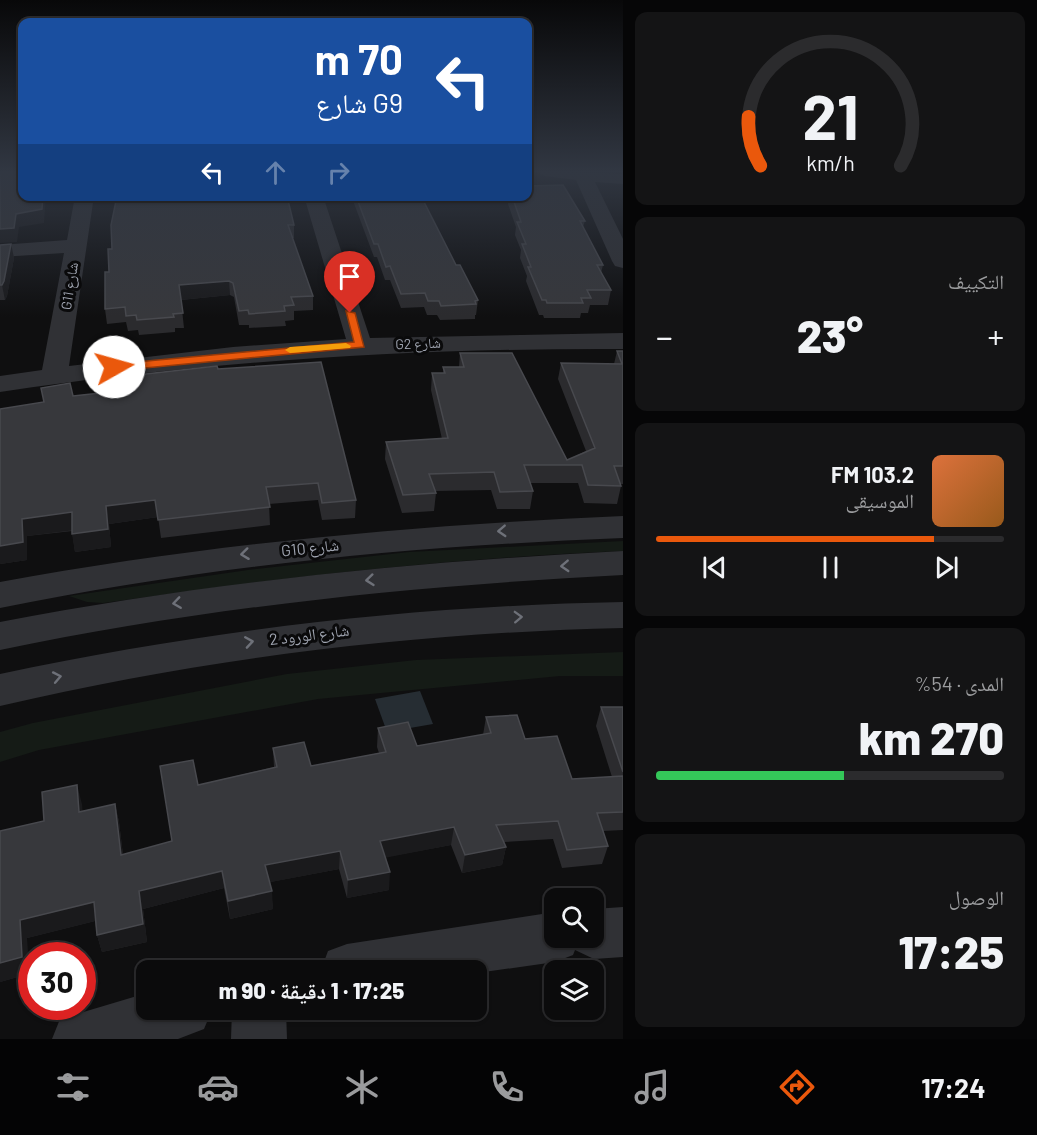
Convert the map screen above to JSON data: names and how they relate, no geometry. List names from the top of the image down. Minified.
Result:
{"streets":{"street":["G11 شارع","G2 شارع","G10 شارع","شارع الورود 2"]},"crossings":[["G11 شارع","G2 شارع"]],"page":{"turn":["70 m","G9 شارع"],"tile":["التكييف",["المدى · 54%","270 km"],["الوصول","17:25"]],"heat":["−","23°","+"],"song":["103.2 FM","الموسيقى"],"limit":"30","trip":"17:25 · 1 دقيقة · 90 m","tabs":"17:24","gauge":["21","km/h"]}}
